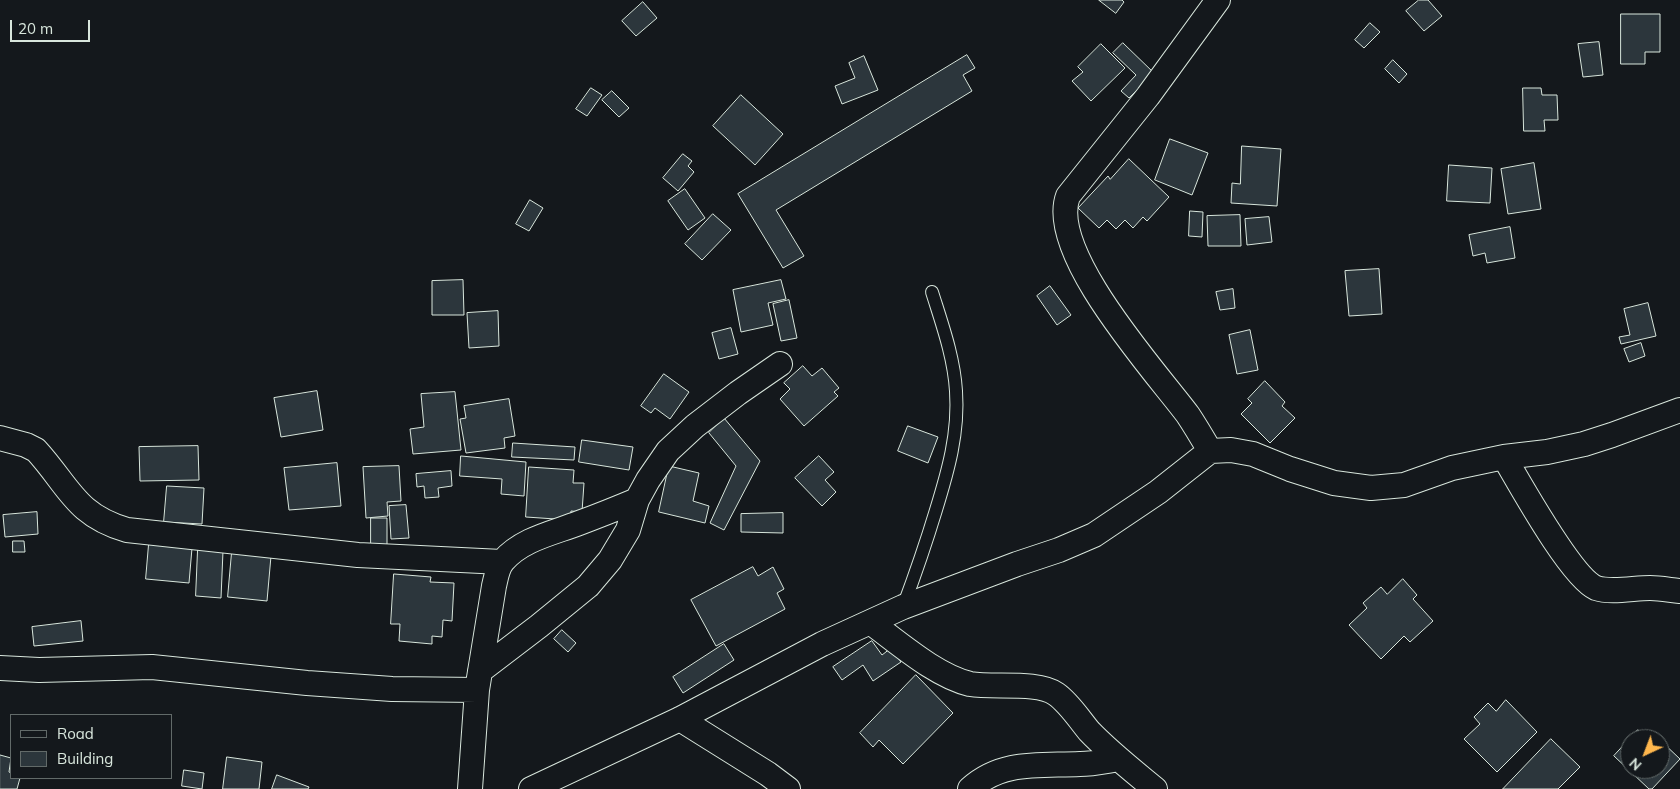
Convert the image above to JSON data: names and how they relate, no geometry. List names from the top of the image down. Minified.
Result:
{"legend":["Road","Building"],"scale_bar":"20 m","north":"bottom left"}
